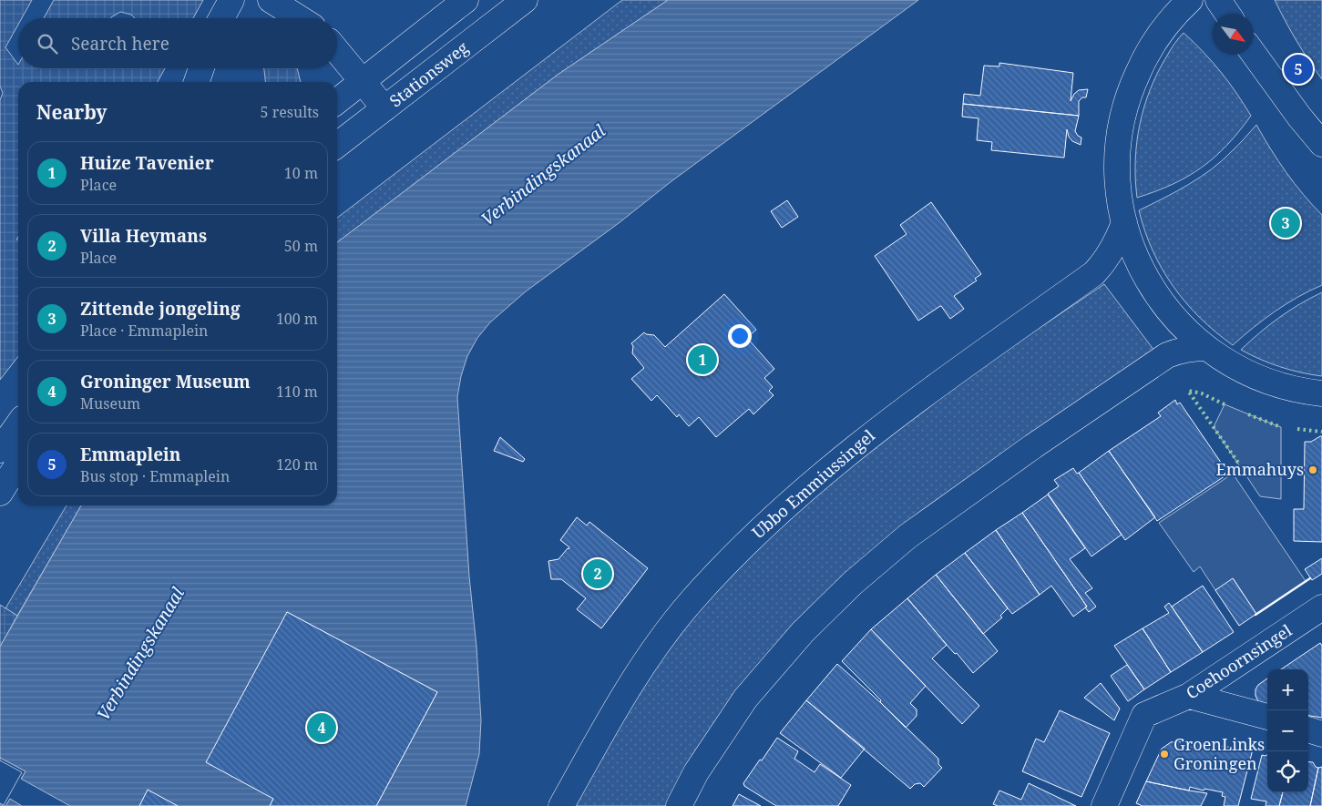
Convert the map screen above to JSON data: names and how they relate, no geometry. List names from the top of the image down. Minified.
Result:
{"streets":{"street":["Stationsweg","Ubbo Emmiussingel","Coehoornsingel"]},"water":["Verbindingskanaal"],"places":["Emmahuys","GroenLinks Groningen"],"north":"bottom right","page":{"search":"Search here","pins":["5","3","1","2","4"],"heading":["Nearby","5 results"],"list":[{"mark":"1","name":"Huize Tavenier","note":"Place","value":"10 m"},{"mark":"2","name":"Villa Heymans","note":"Place","value":"50 m"},{"mark":"3","name":"Zittende jongeling","note":"Place · Emmaplein","value":"100 m"},{"mark":"4","name":"Groninger Museum","note":"Museum","value":"110 m"},{"mark":"5","name":"Emmaplein","note":"Bus stop · Emmaplein","value":"120 m"}],"map_buttons":["+","−"]}}
